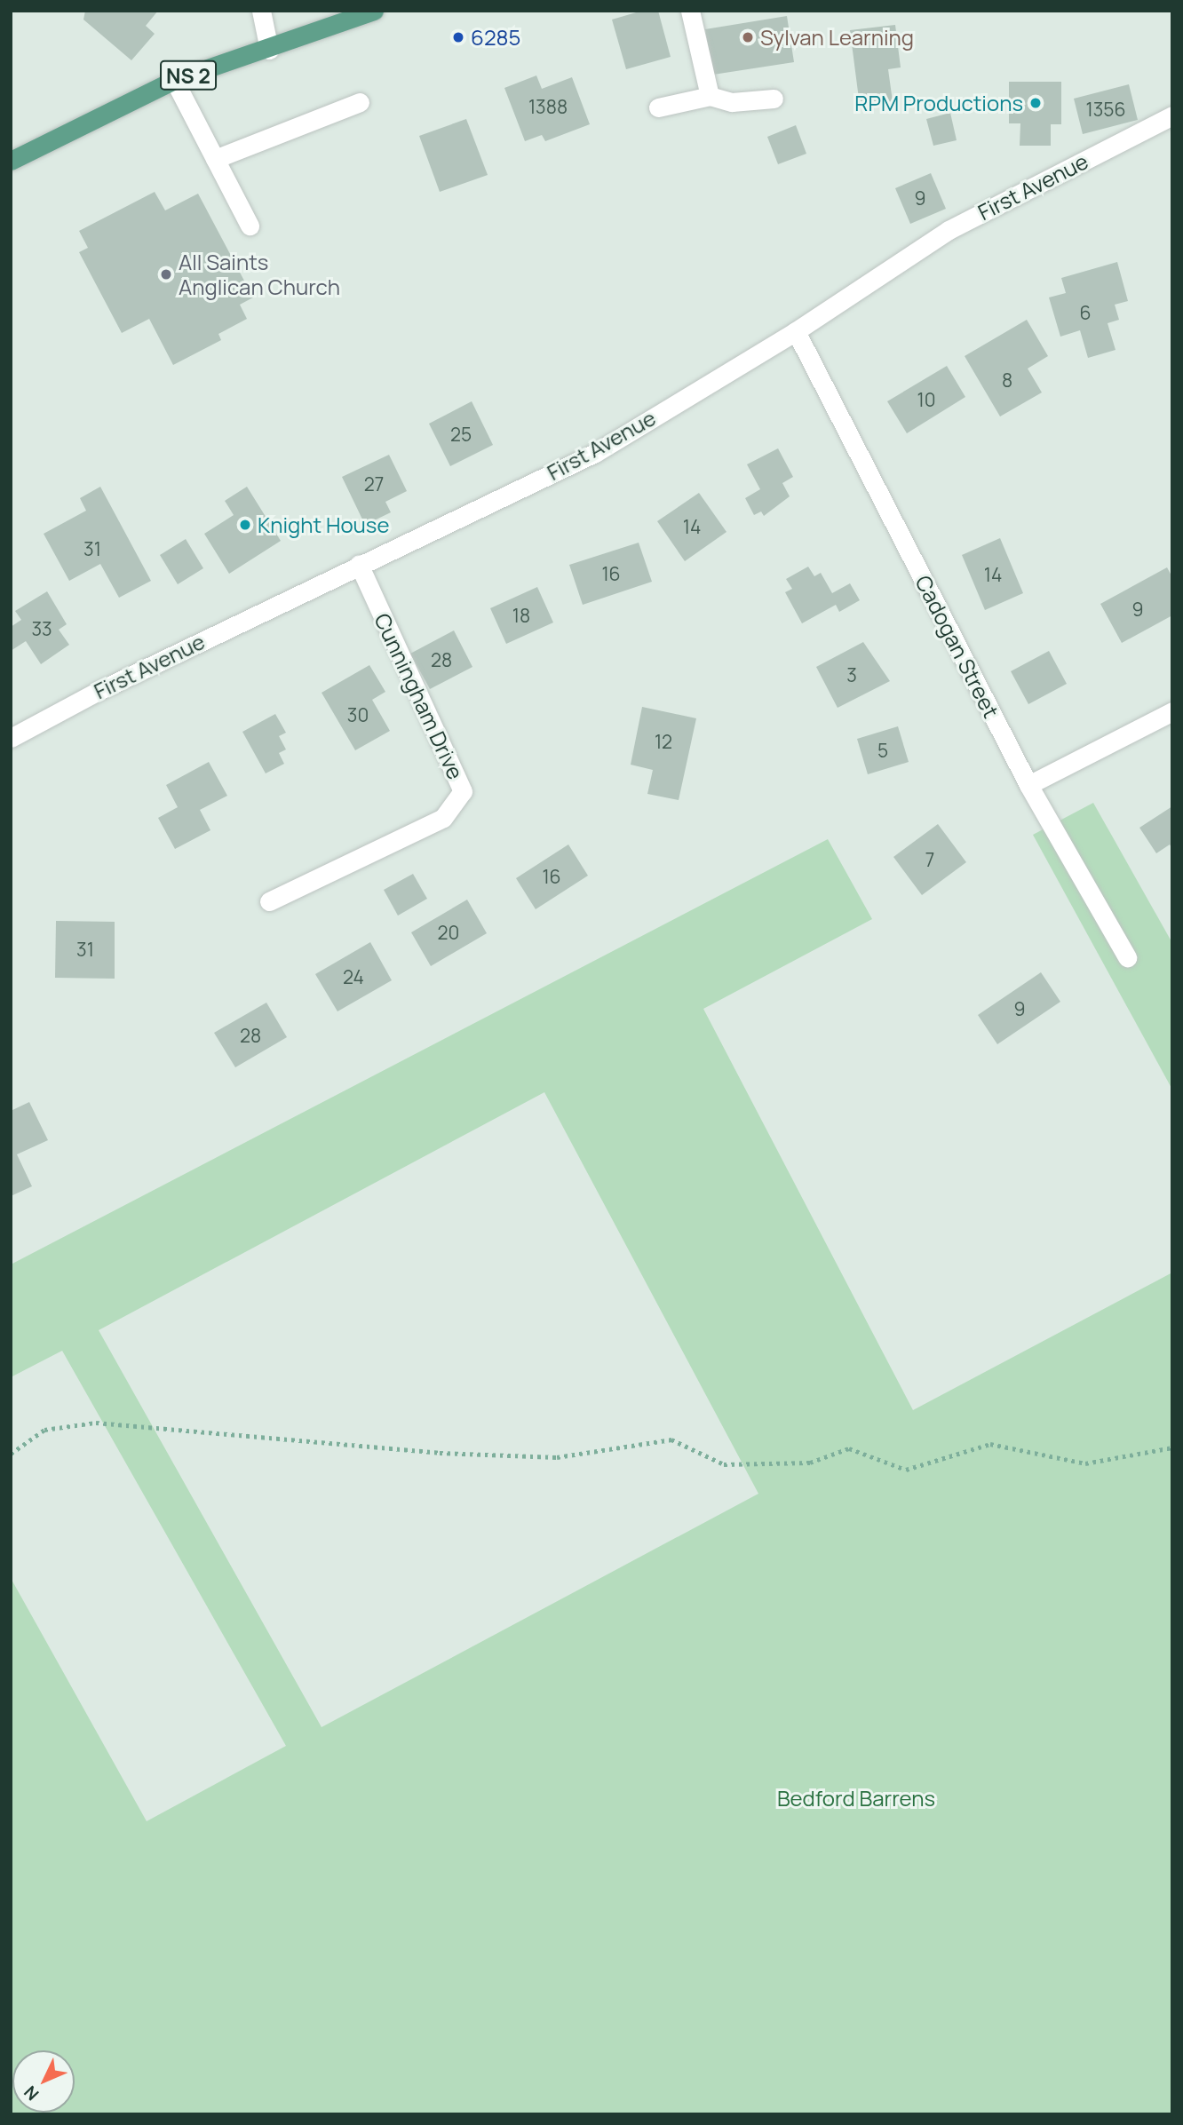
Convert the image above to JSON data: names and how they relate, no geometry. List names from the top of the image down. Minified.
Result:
{"streets":{"main road":["NS 2"],"street":["First Avenue","Cadogan Street","Cunningham Drive"]},"crossings":[["First Avenue","Cadogan Street"],["First Avenue","Cunningham Drive"]],"parks":["Bedford Barrens"],"places":["6285","Sylvan Learning","RPM Productions","All Saints Anglican Church","Knight House"],"house_numbers":["1388","1356","9","6","8","10","25","27","14","31","16","14","9","18","33","28","3","30","12","5","7","16","20","31","24","9","28"],"north":"bottom left"}
